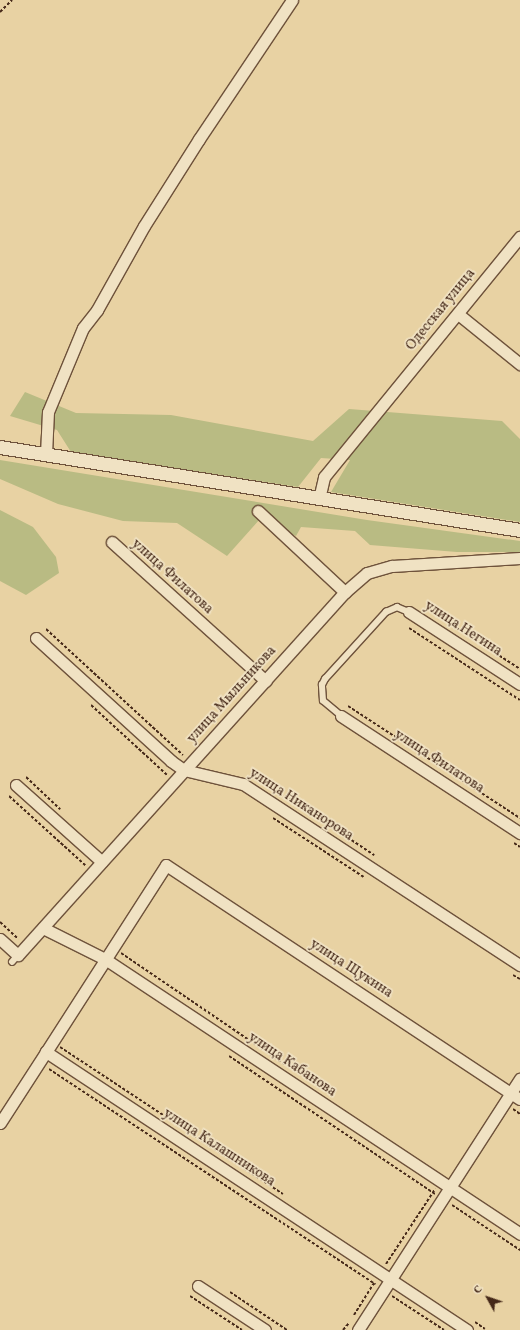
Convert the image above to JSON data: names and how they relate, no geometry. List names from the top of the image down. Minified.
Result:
{"streets":{"street":["Одесская улица","улица Филатова","улица Негина","улица Мыльникова","улица Никанорова","улица Щукина","улица Кабанова","улица Калашникова"]},"crossings":[["улица Филатова","улица Мыльникова"],["улица Мыльникова","улица Никанорова"],["улица Мыльникова","улица Кабанова"],["улица Щукина","улица Кабанова"]],"north":"top left"}
